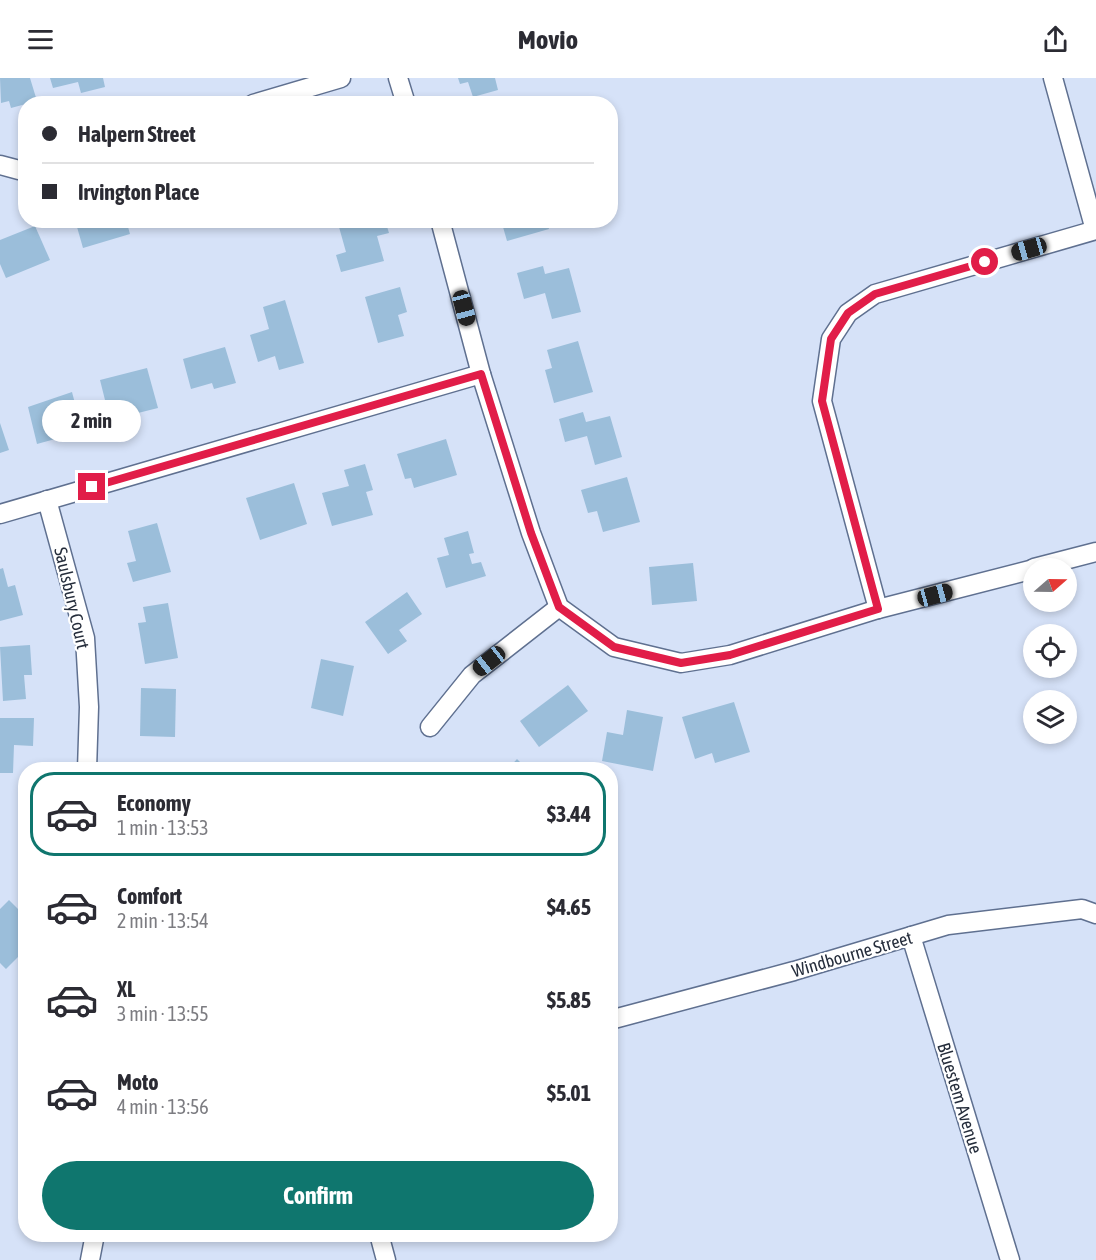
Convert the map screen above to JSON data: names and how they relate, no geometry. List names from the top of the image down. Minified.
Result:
{"streets":{"street":["Saulsbury Court","Windbourne Street","Bluestem Avenue"]},"crossings":[["Windbourne Street","Bluestem Avenue"]],"north":"right","page":{"header":"Movio","banner":["Halpern Street","Irvington Place"],"bubble":"2 min","list":[{"name":"Economy","note":"1 min · 13:53","value":"$3.44"},{"name":"Comfort","note":"2 min · 13:54","value":"$4.65"},{"name":"XL","note":"3 min · 13:55","value":"$5.85"},{"name":"Moto","note":"4 min · 13:56","value":"$5.01"}],"buttons":"Confirm"}}
